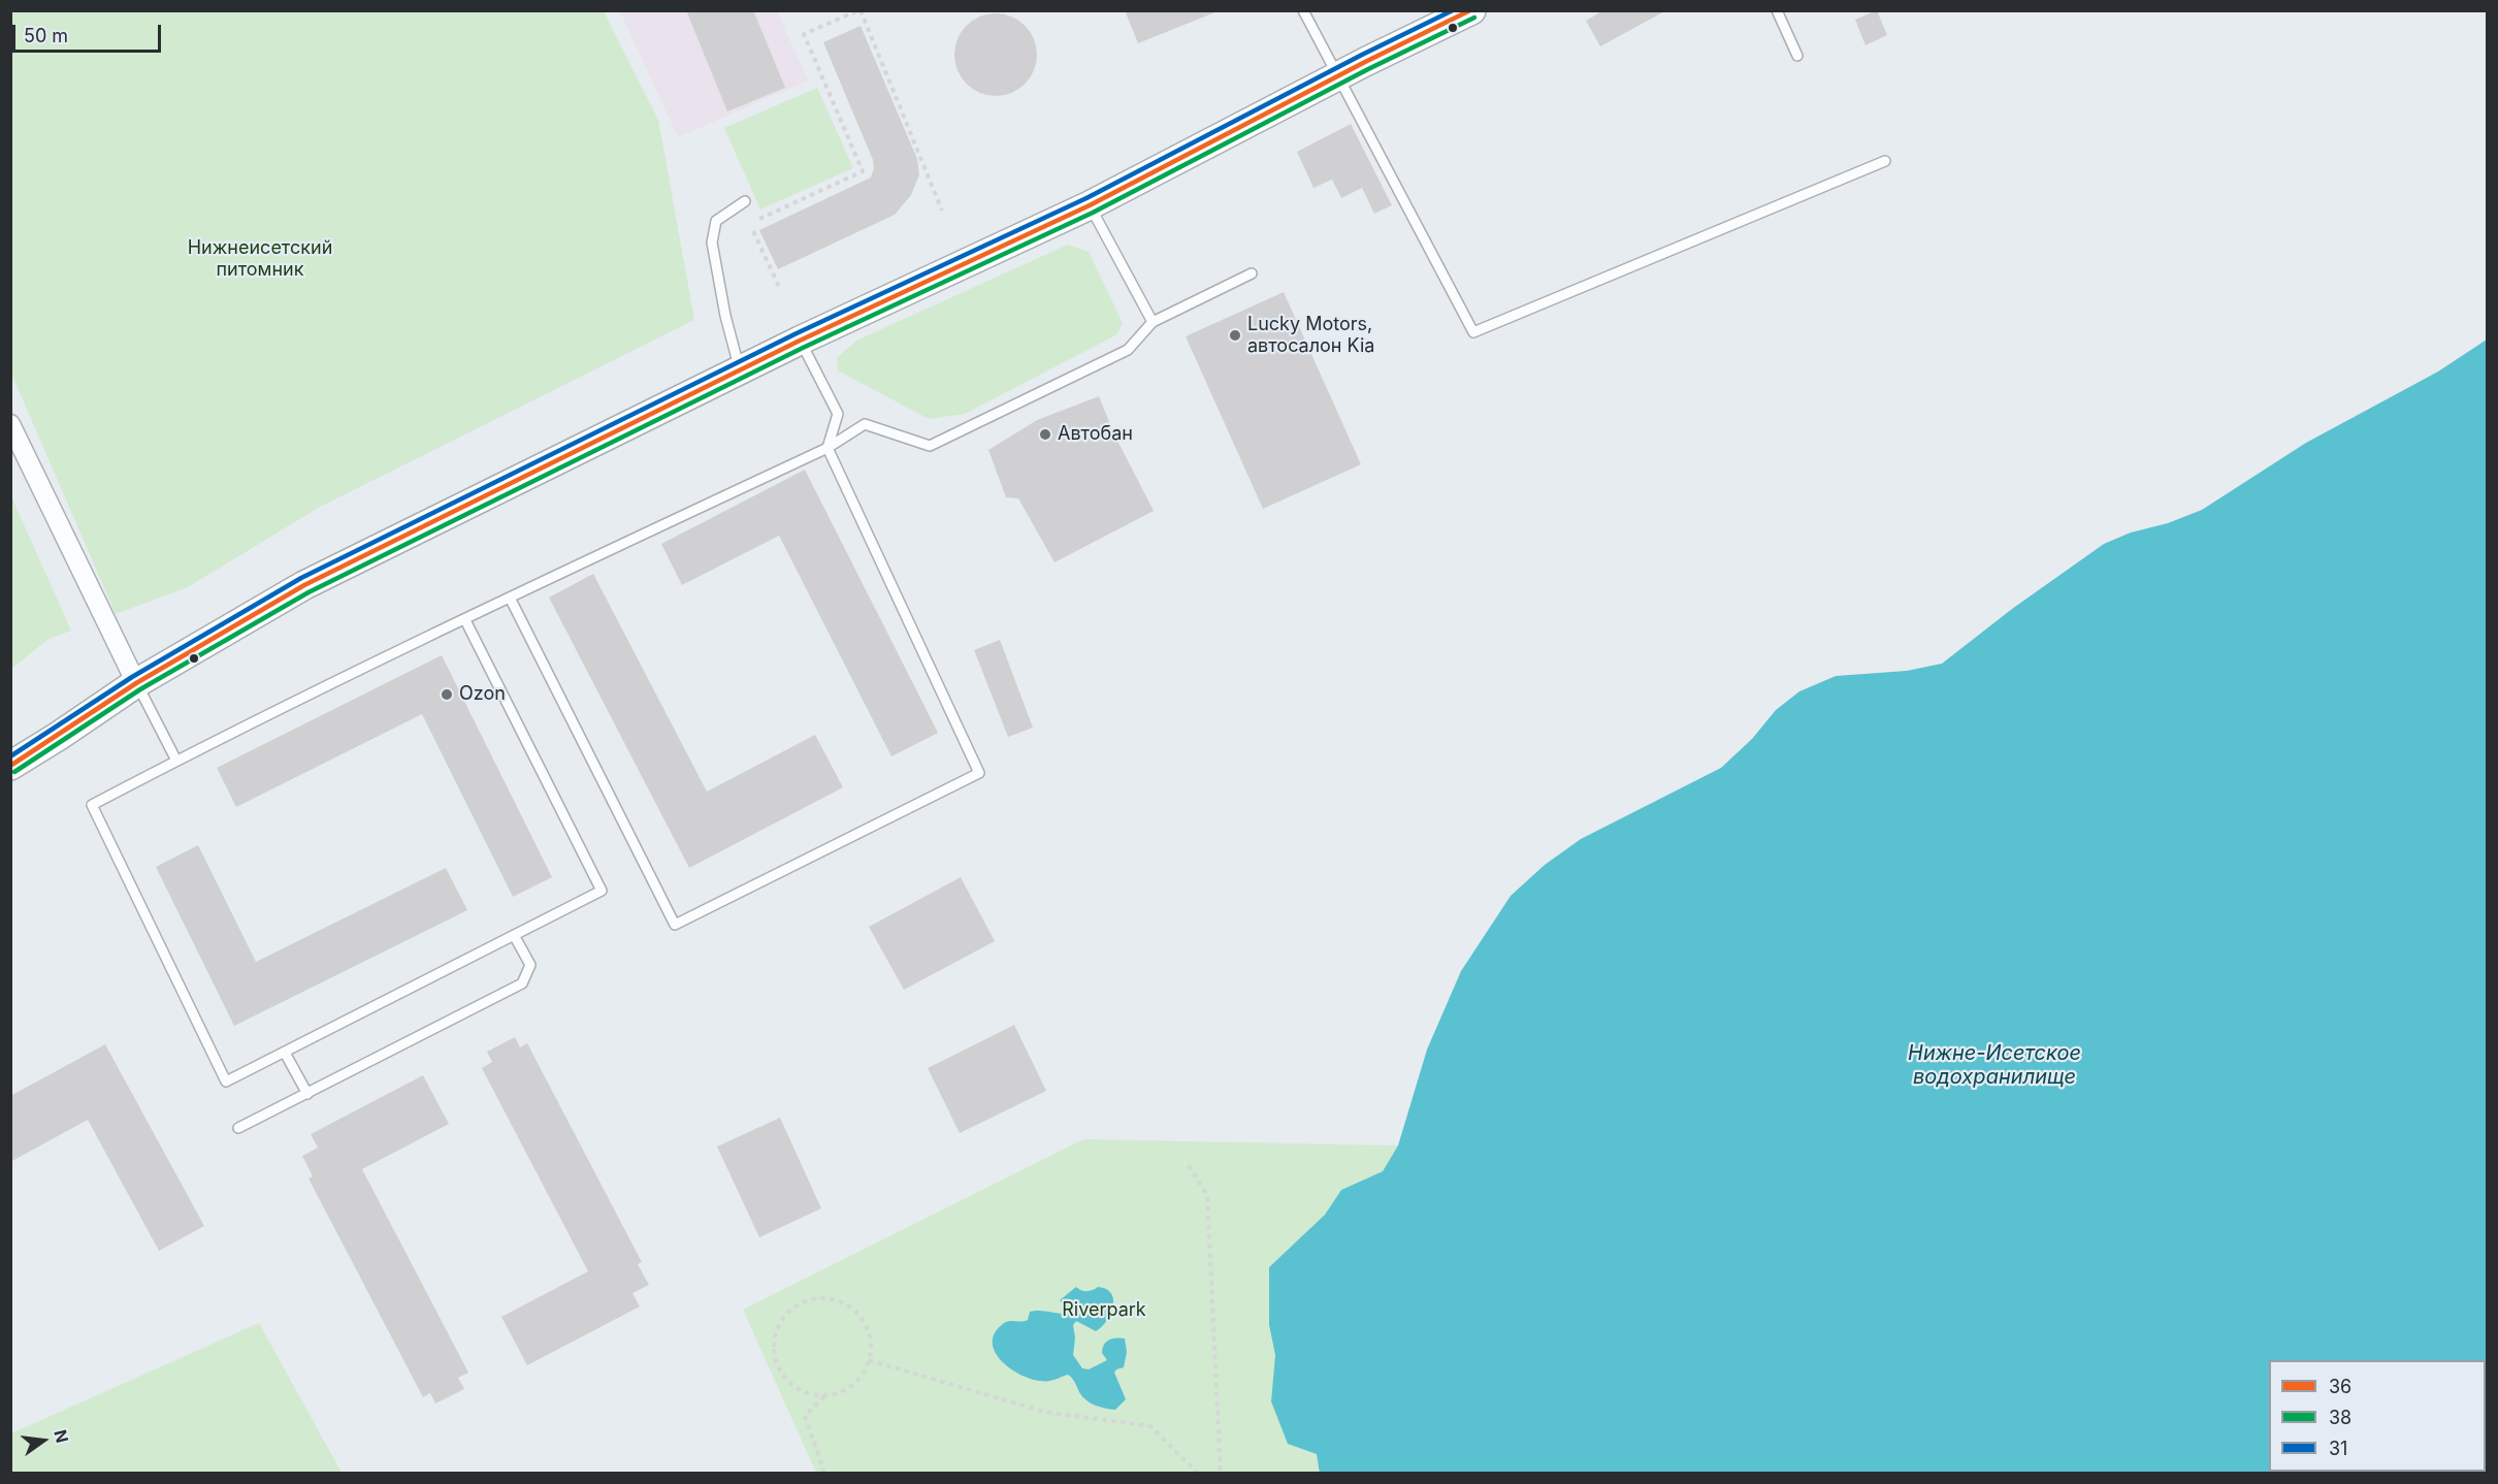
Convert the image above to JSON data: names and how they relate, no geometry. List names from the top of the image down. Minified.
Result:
{"water":["Нижне-Исетское водохранилище"],"parks":["Нижнеисетский питомник","Riverpark"],"places":["Lucky Motors, автосалон Kia","Автобан","Ozon"],"lines":["transit line 36","transit line 31","transit line 38"],"legend":["36","38","31"],"scale_bar":"50 m","north":"right"}
